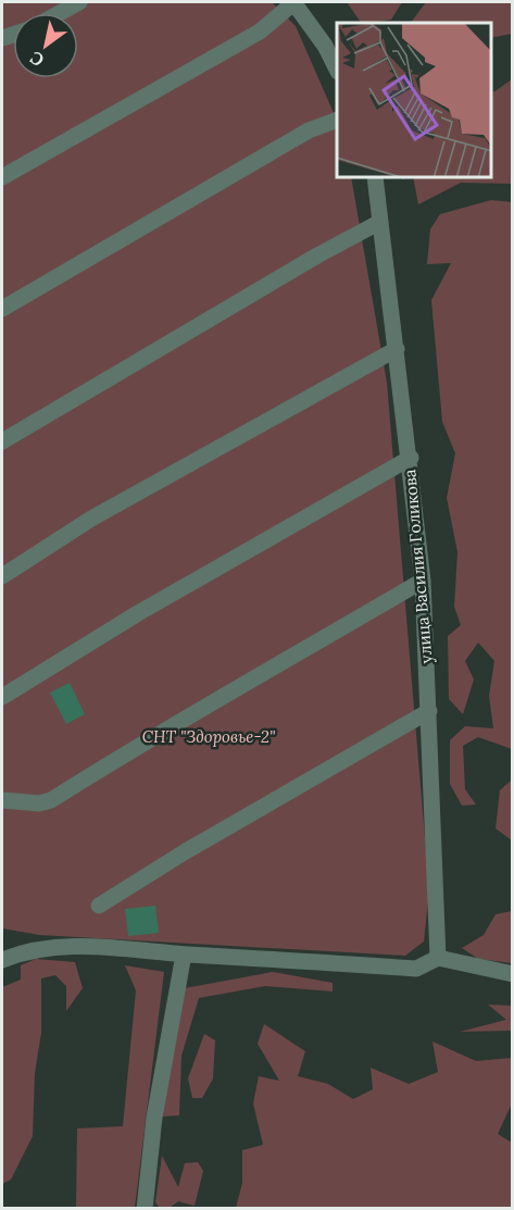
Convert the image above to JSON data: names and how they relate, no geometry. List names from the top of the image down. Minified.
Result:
{"streets":{"street":["улица Василия Голикова"]},"parks":["СНТ \"Здоровье-2\""],"north":"bottom left"}
